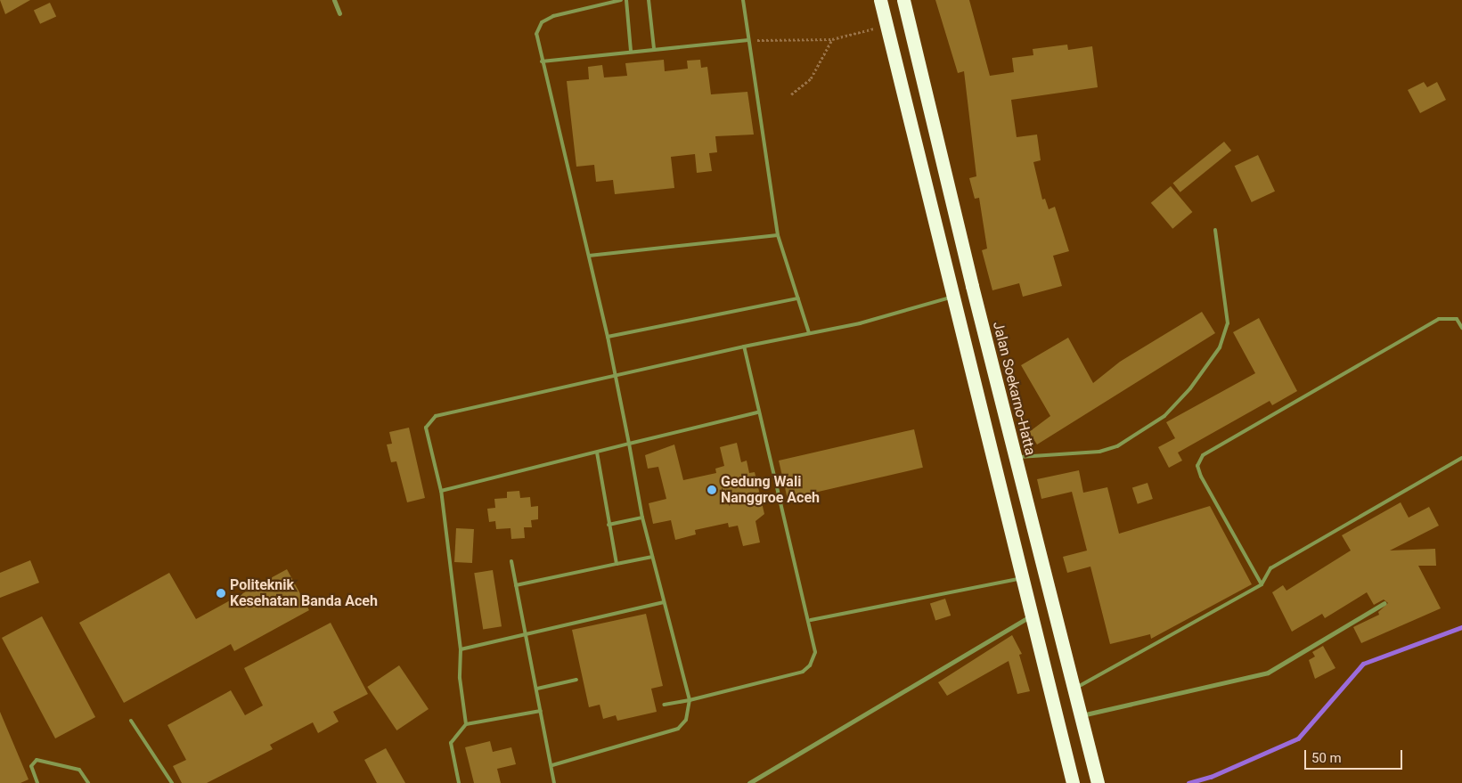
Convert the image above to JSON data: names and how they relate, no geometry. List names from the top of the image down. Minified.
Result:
{"streets":{"highway":["Jalan Soekarno-Hatta"]},"places":["Gedung Wali Nanggroe Aceh","Politeknik Kesehatan Banda Aceh"],"scale_bar":"50 m"}
